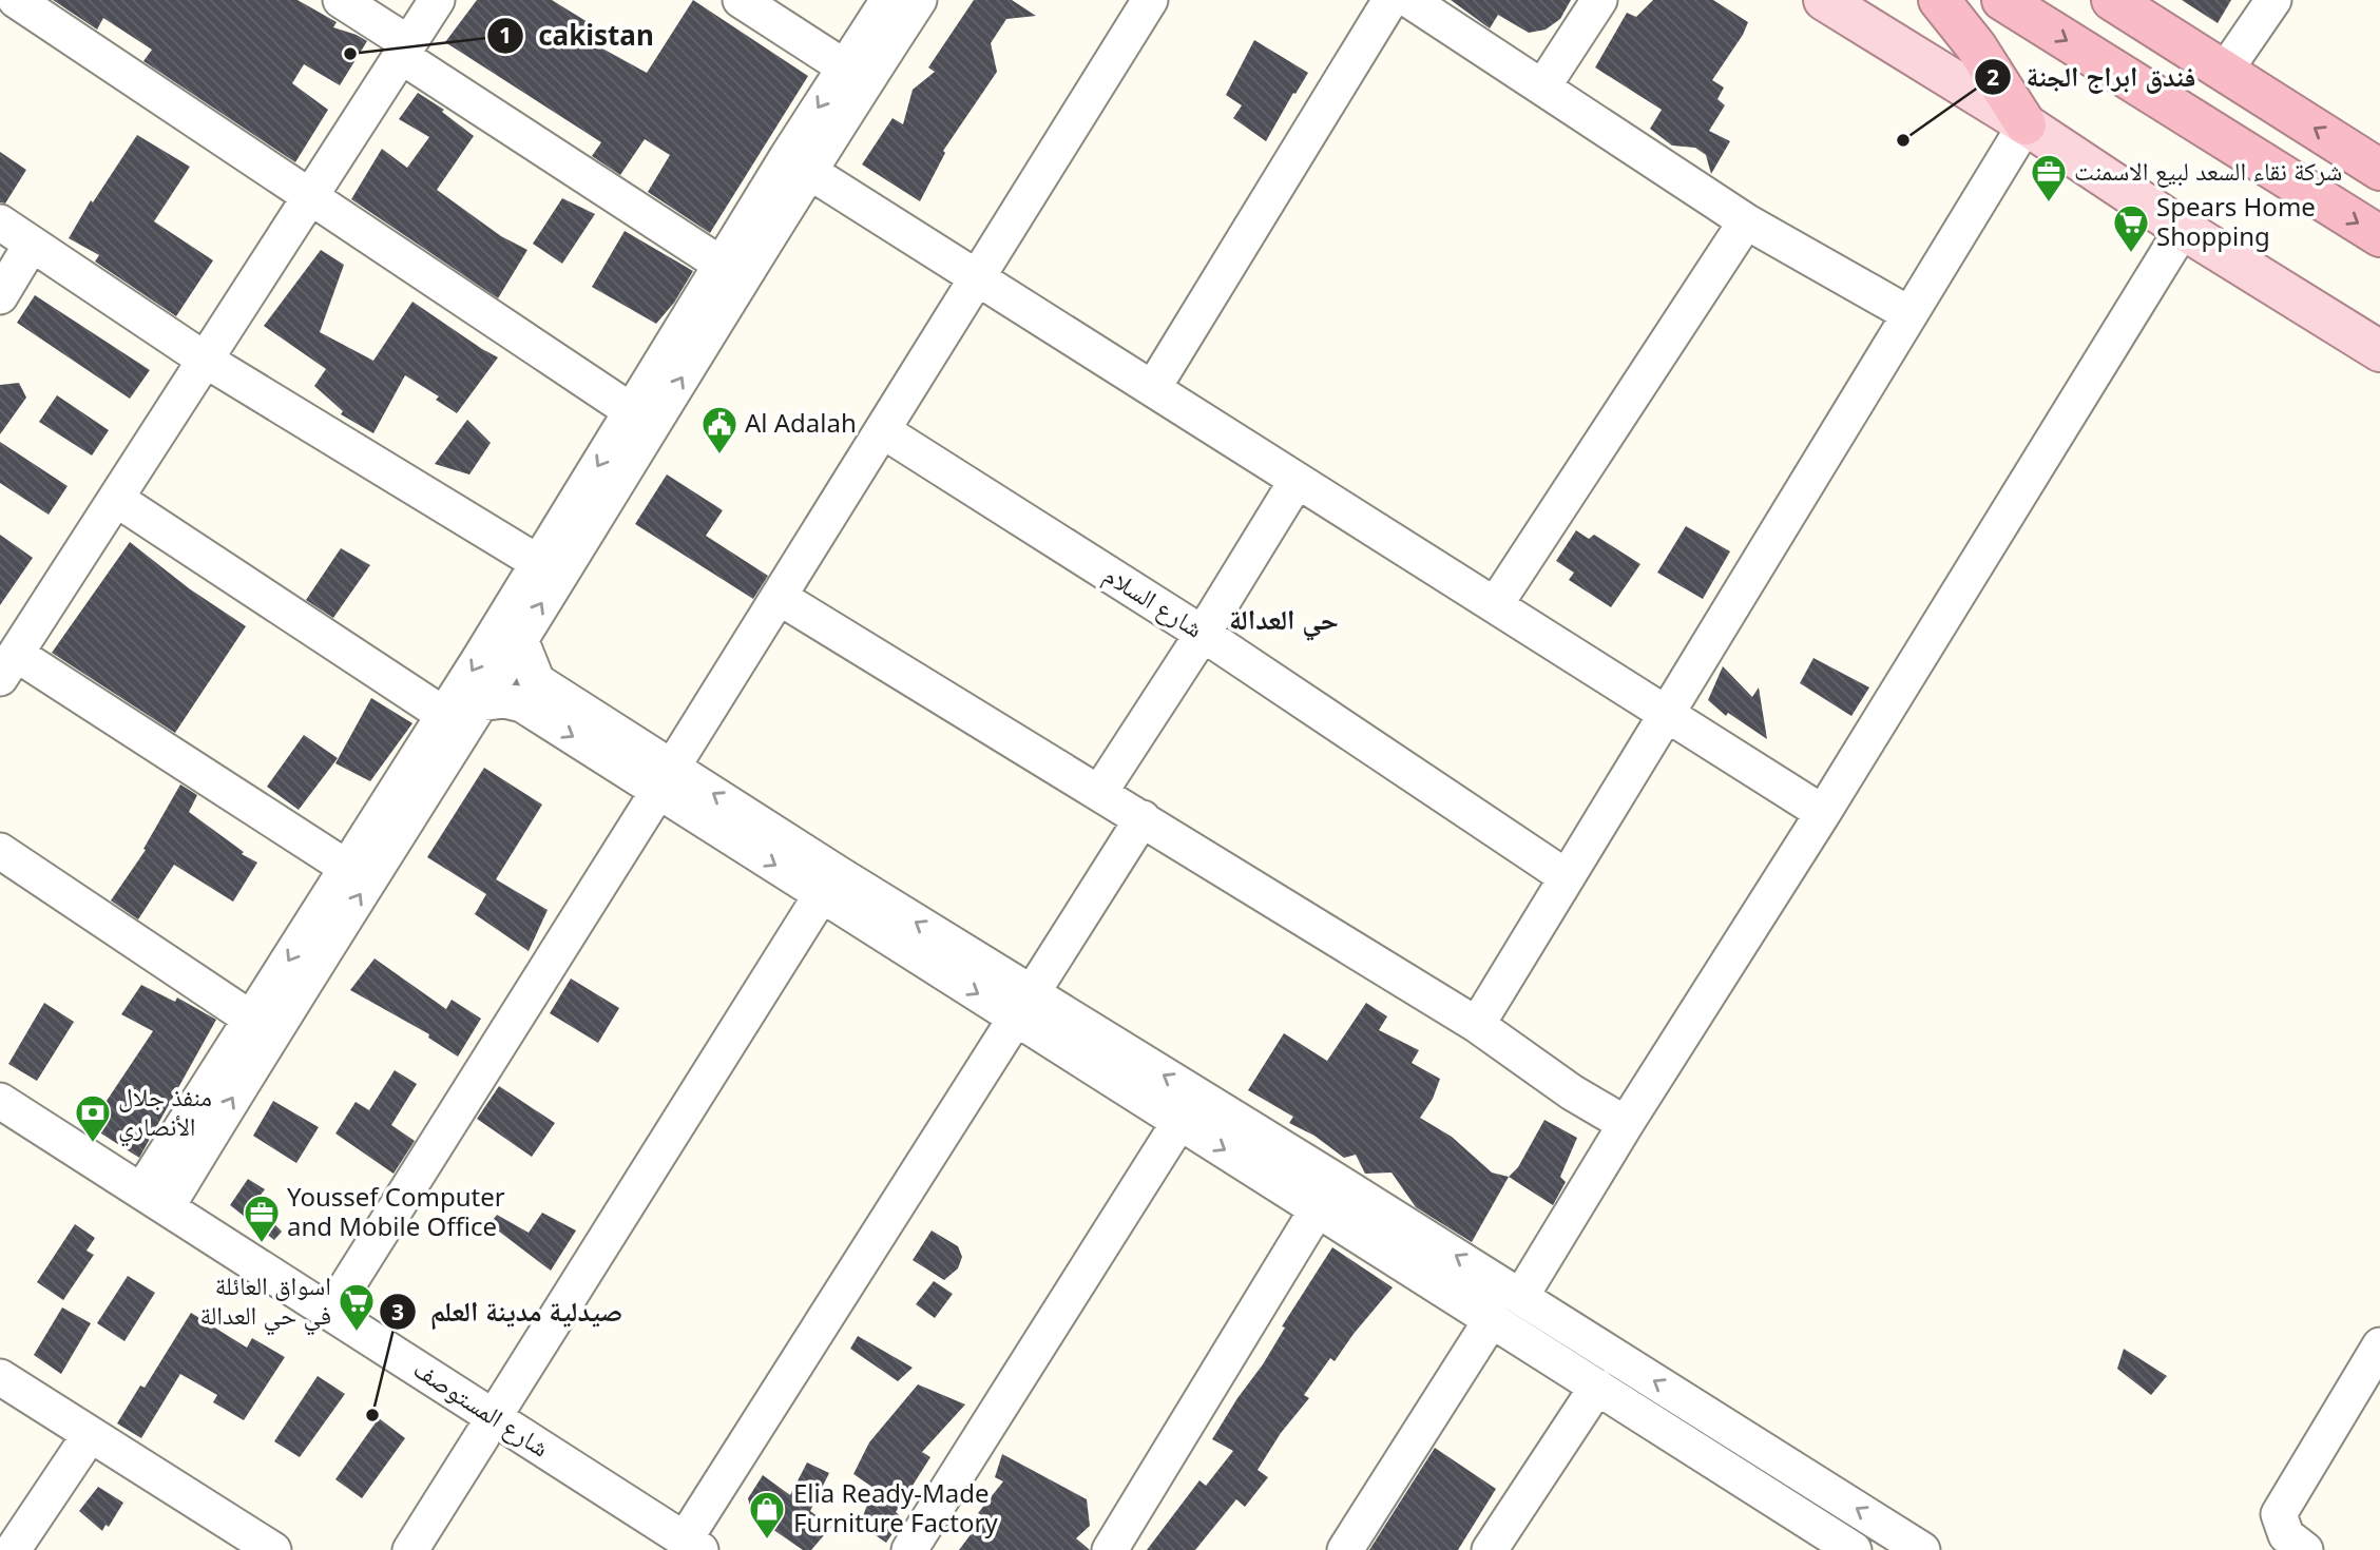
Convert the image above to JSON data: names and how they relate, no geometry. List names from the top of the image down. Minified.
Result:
{"streets":{"street":["شارع السلام","شارع المستوصف"]},"districts":["حي العدالة"],"places":{"other":["cakistan","فندق ابراج الجنة","صيدلية مدينة العلم"],"office":["شركة نقاء السعد لبيع الاسمنت","Youssef Computer and Mobile Office"],"supermarket":["Spears Home Shopping","اسواق العائلة في حي العدالة"],"public building":["Al Adalah"],"bank":["منفذ جلال الأنصاري"],"shop":["Elia Ready-Made Furniture Factory"]}}
